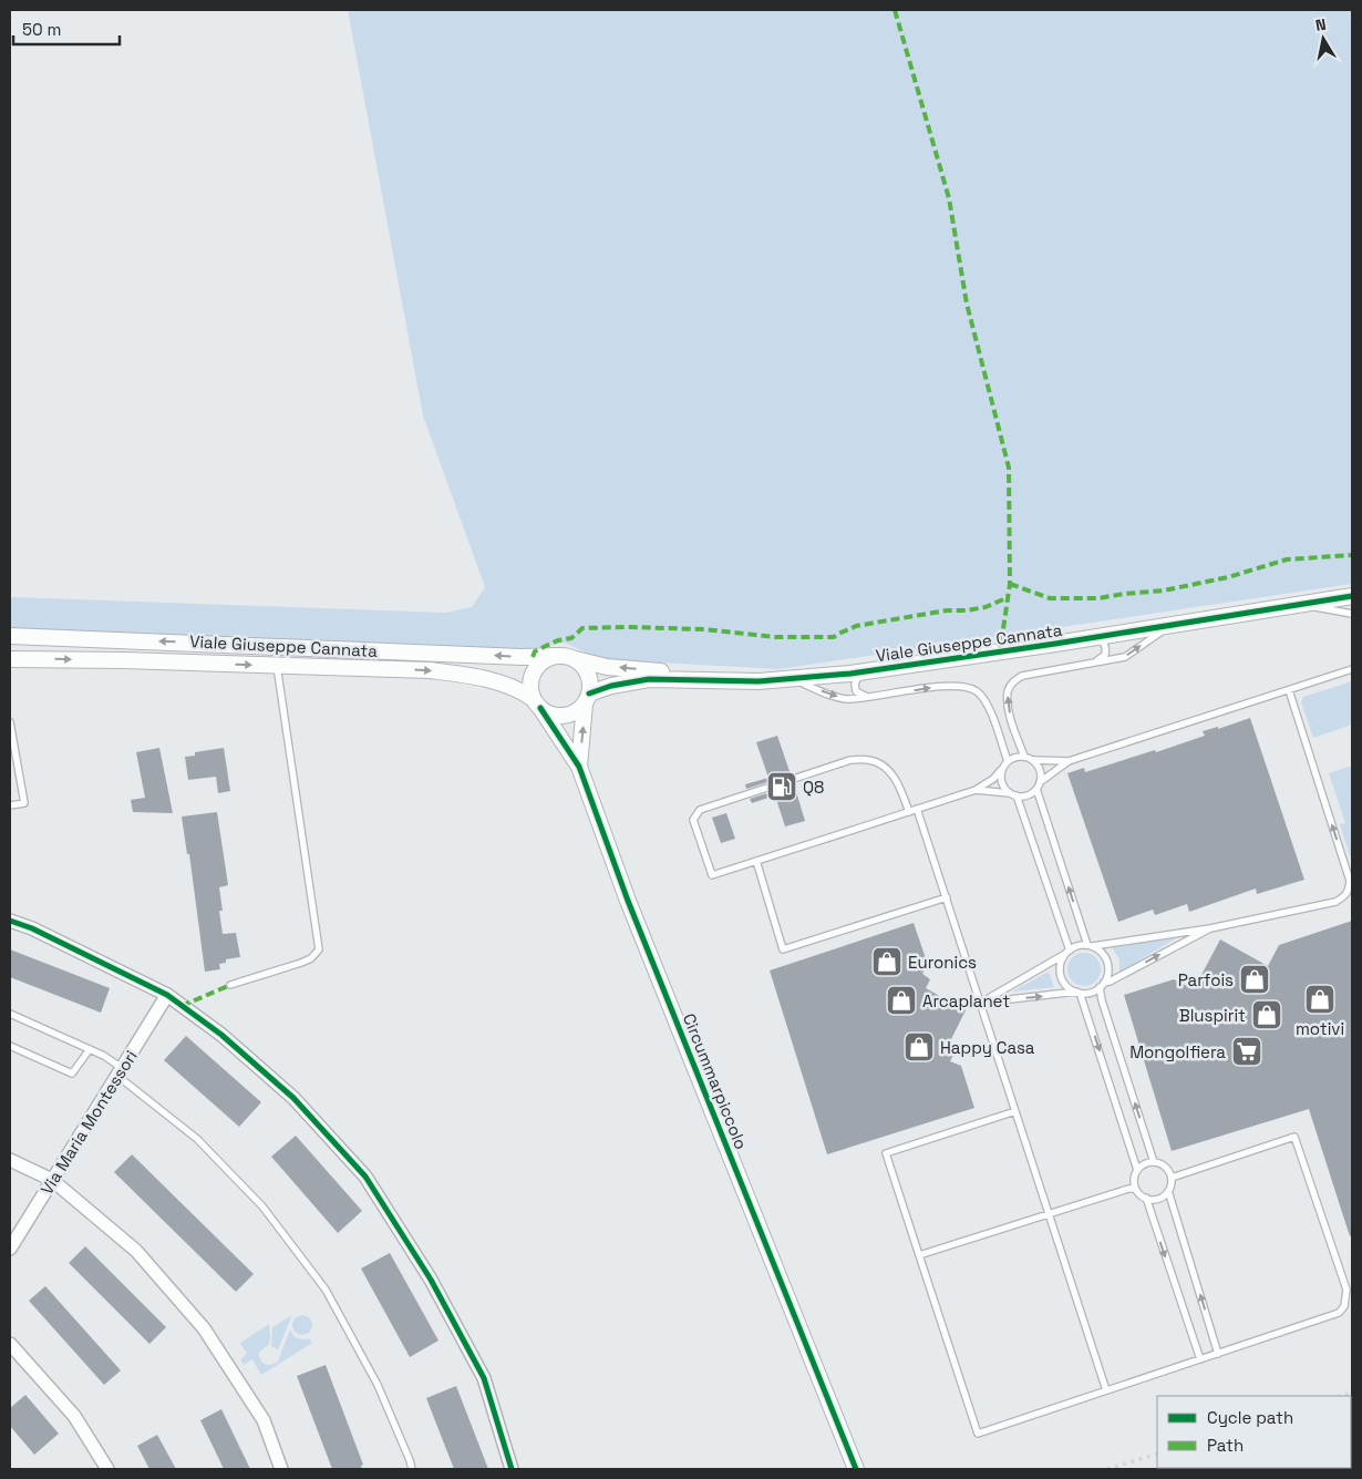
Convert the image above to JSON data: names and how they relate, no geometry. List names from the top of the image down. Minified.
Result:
{"streets":{"street":["Viale Giuseppe Cannata","Circummarpiccolo","Via Maria Montessori"]},"crossings":[["Viale Giuseppe Cannata","Circummarpiccolo"]],"places":{"fuel station":["Q8"],"shop":["Euronics","Parfois","motivi","Arcaplanet","Bluspirit","Happy Casa"],"supermarket":["Mongolfiera"]},"legend":["Cycle path","Path"],"scale_bar":"50 m","north":"top"}
